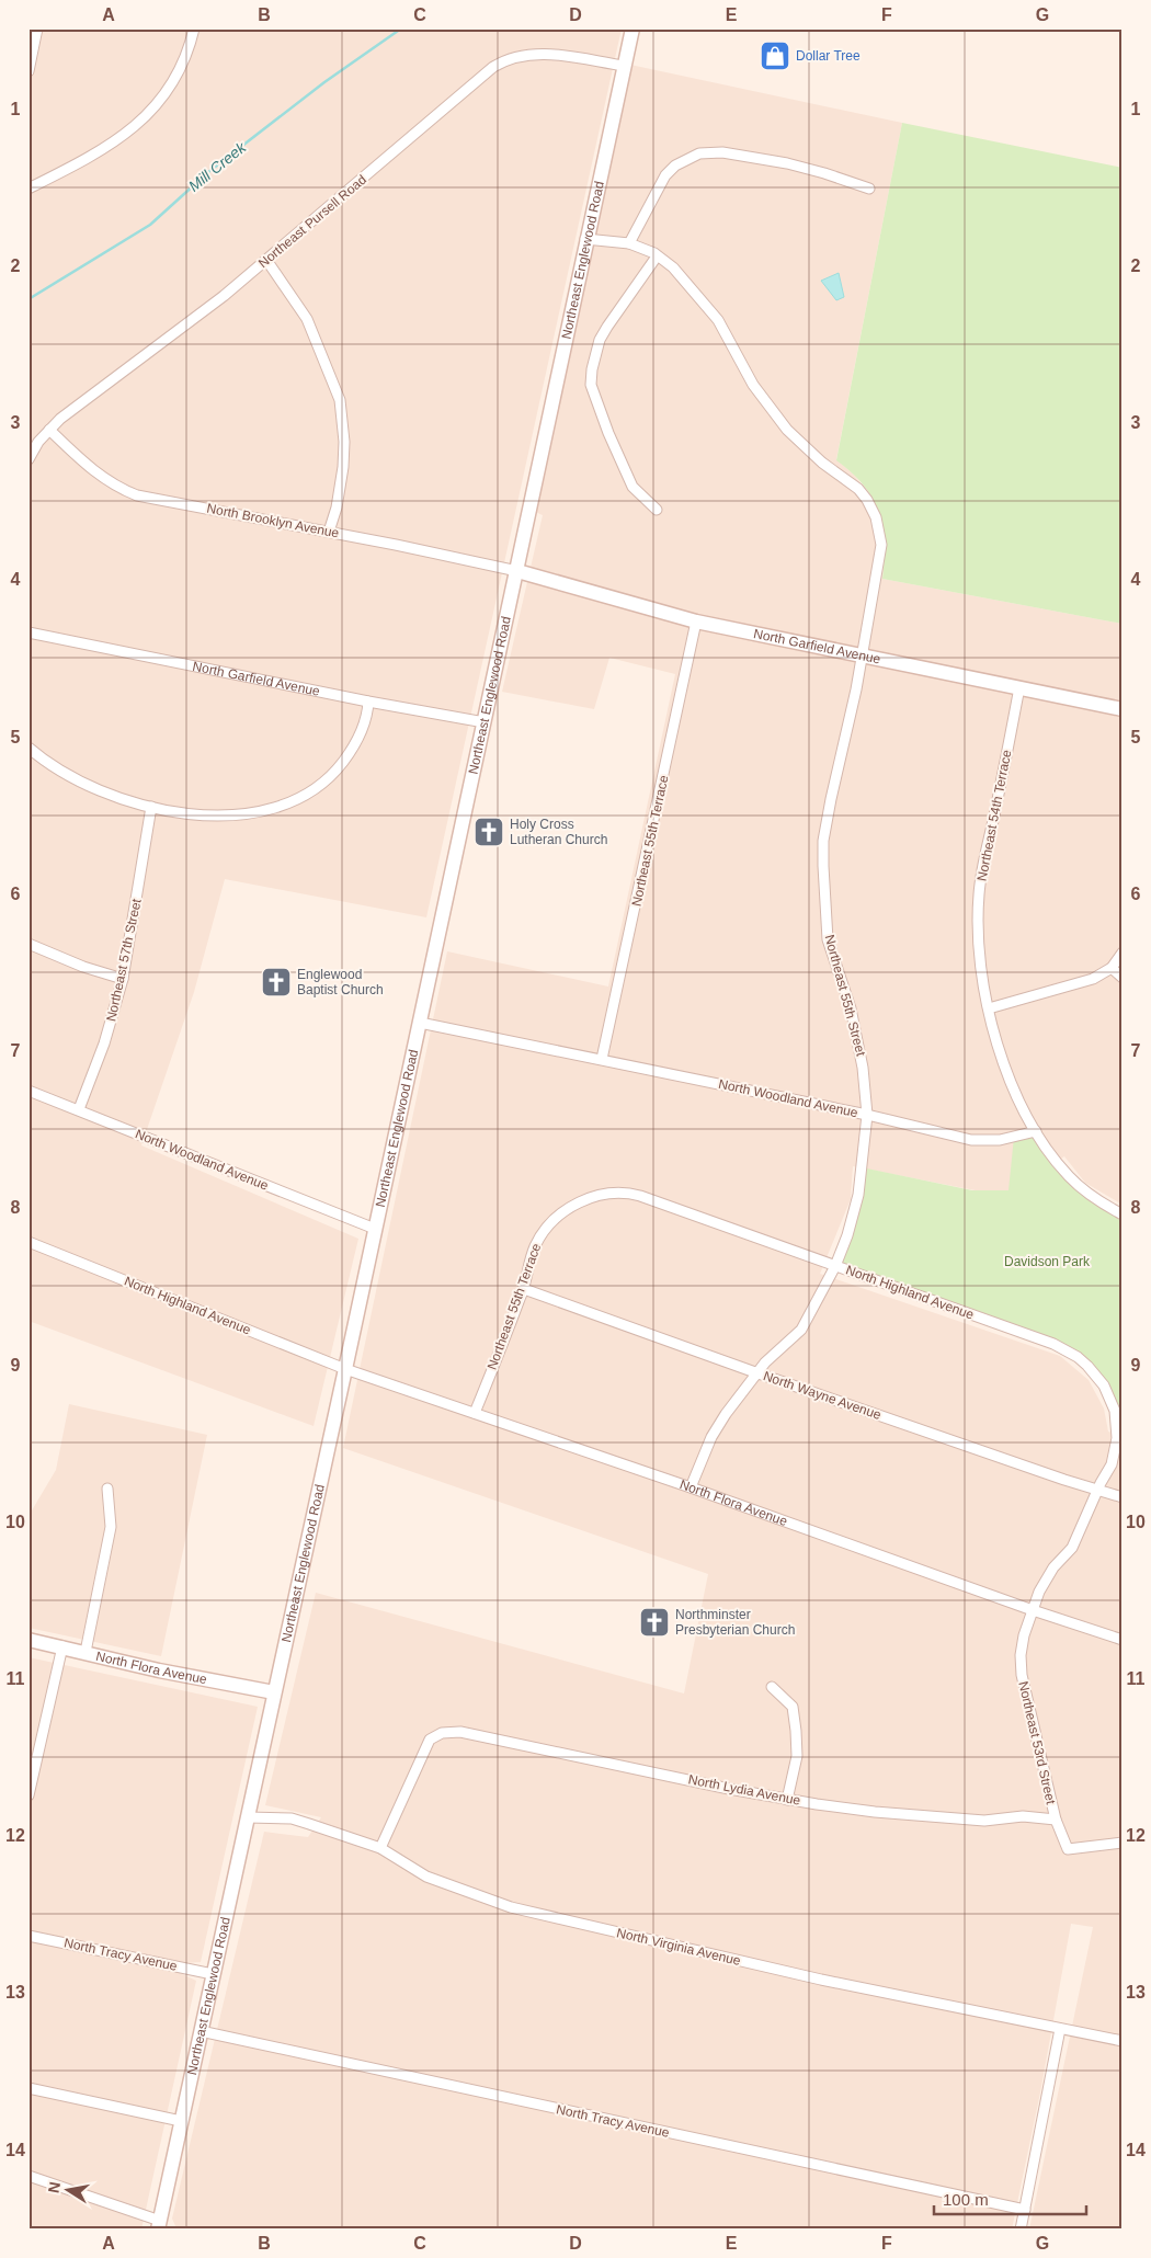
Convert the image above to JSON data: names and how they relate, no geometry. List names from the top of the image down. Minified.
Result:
{"streets":{"main road":["Northeast Englewood Road","North Garfield Avenue","North Flora Avenue"],"street":["Northeast Pursell Road","North Brooklyn Avenue","Northeast 54th Terrace","Northeast 55th Terrace","Northeast 57th Street","Northeast 55th Street","North Woodland Avenue","North Highland Avenue","North Wayne Avenue","Northeast 53rd Street","North Lydia Avenue","North Virginia Avenue","North Tracy Avenue"]},"crossings":[["Northeast Pursell Road","Northeast Englewood Road"],["Northeast Pursell Road","North Brooklyn Avenue"],["Northeast Englewood Road","North Brooklyn Avenue"],["Northeast Englewood Road","North Garfield Avenue"],["Northeast Englewood Road","Northeast 55th Street"],["Northeast Englewood Road","North Woodland Avenue"],["Northeast Englewood Road","North Highland Avenue"],["Northeast Englewood Road","North Flora Avenue"],["Northeast Englewood Road","North Virginia Avenue"],["Northeast Englewood Road","North Tracy Avenue"],["North Brooklyn Avenue","North Garfield Avenue"],["North Garfield Avenue","Northeast 54th Terrace"],["North Garfield Avenue","Northeast 55th Terrace"],["North Garfield Avenue","Northeast 55th Street"],["Northeast 54th Terrace","North Woodland Avenue"],["Northeast 55th Terrace","North Woodland Avenue"],["Northeast 55th Terrace","North Highland Avenue"],["Northeast 55th Terrace","North Wayne Avenue"],["Northeast 55th Terrace","North Flora Avenue"],["Northeast 57th Street","North Woodland Avenue"],["Northeast 55th Street","North Woodland Avenue"],["Northeast 55th Street","North Highland Avenue"],["Northeast 55th Street","North Wayne Avenue"],["Northeast 55th Street","North Flora Avenue"],["North Highland Avenue","North Wayne Avenue"],["North Highland Avenue","North Flora Avenue"],["North Highland Avenue","Northeast 53rd Street"],["North Wayne Avenue","Northeast 53rd Street"],["North Flora Avenue","Northeast 53rd Street"],["Northeast 53rd Street","North Lydia Avenue"],["North Lydia Avenue","North Virginia Avenue"]],"water":["Mill Creek"],"parks":["Davidson Park"],"places":{"shop":["Dollar Tree"],"church":["Holy Cross Lutheran Church","Englewood Baptist Church","Northminster Presbyterian Church"]},"scale_bar":"100 m","north":"left","grid":{"columns":["A","B","C","D","E","F","G"],"rows":["1","2","3","4","5","6","7","8","9","10","11","12","13","14"]}}
